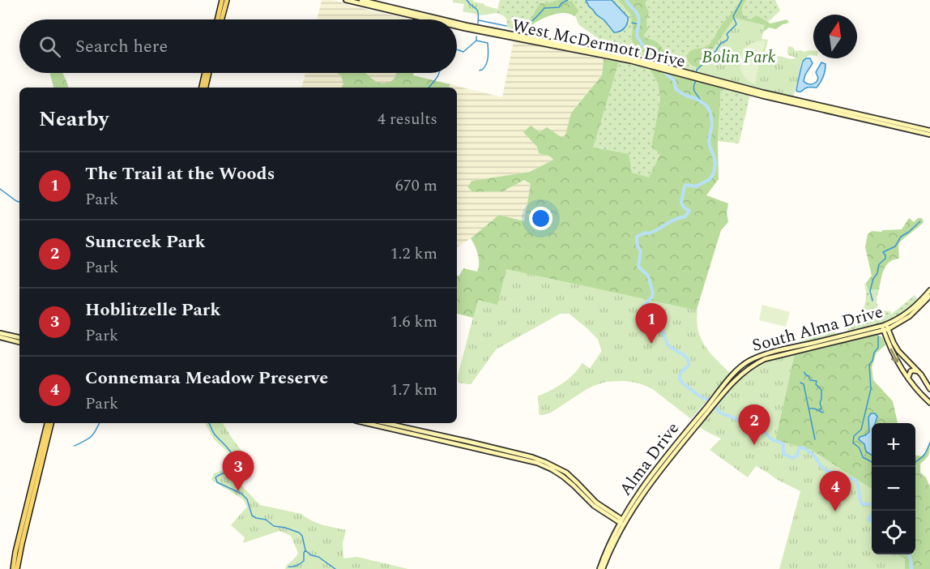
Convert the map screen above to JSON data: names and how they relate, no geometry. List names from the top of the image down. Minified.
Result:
{"streets":{"main road":["West McDermott Drive","South Alma Drive","Alma Drive"]},"crossings":[["South Alma Drive","Alma Drive"]],"parks":["Bolin Park"],"north":"top","page":{"search":"Search here","heading":["Nearby","4 results"],"list":[{"mark":"1","name":"The Trail at the Woods","note":"Park","value":"670 m"},{"mark":"2","name":"Suncreek Park","note":"Park","value":"1.2 km"},{"mark":"3","name":"Hoblitzelle Park","note":"Park","value":"1.6 km"},{"mark":"4","name":"Connemara Meadow Preserve","note":"Park","value":"1.7 km"}],"pins":["1","2","3","4"],"map_buttons":["+","−"]}}
